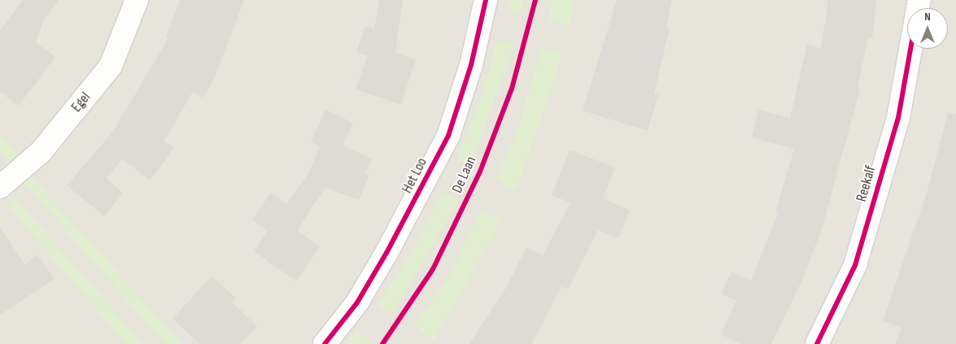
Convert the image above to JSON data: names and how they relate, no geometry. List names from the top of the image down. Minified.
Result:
{"streets":{"street":["Egel","Het Loo","Reekalf"],"cycle path":["De Laan"]},"north":"top"}
